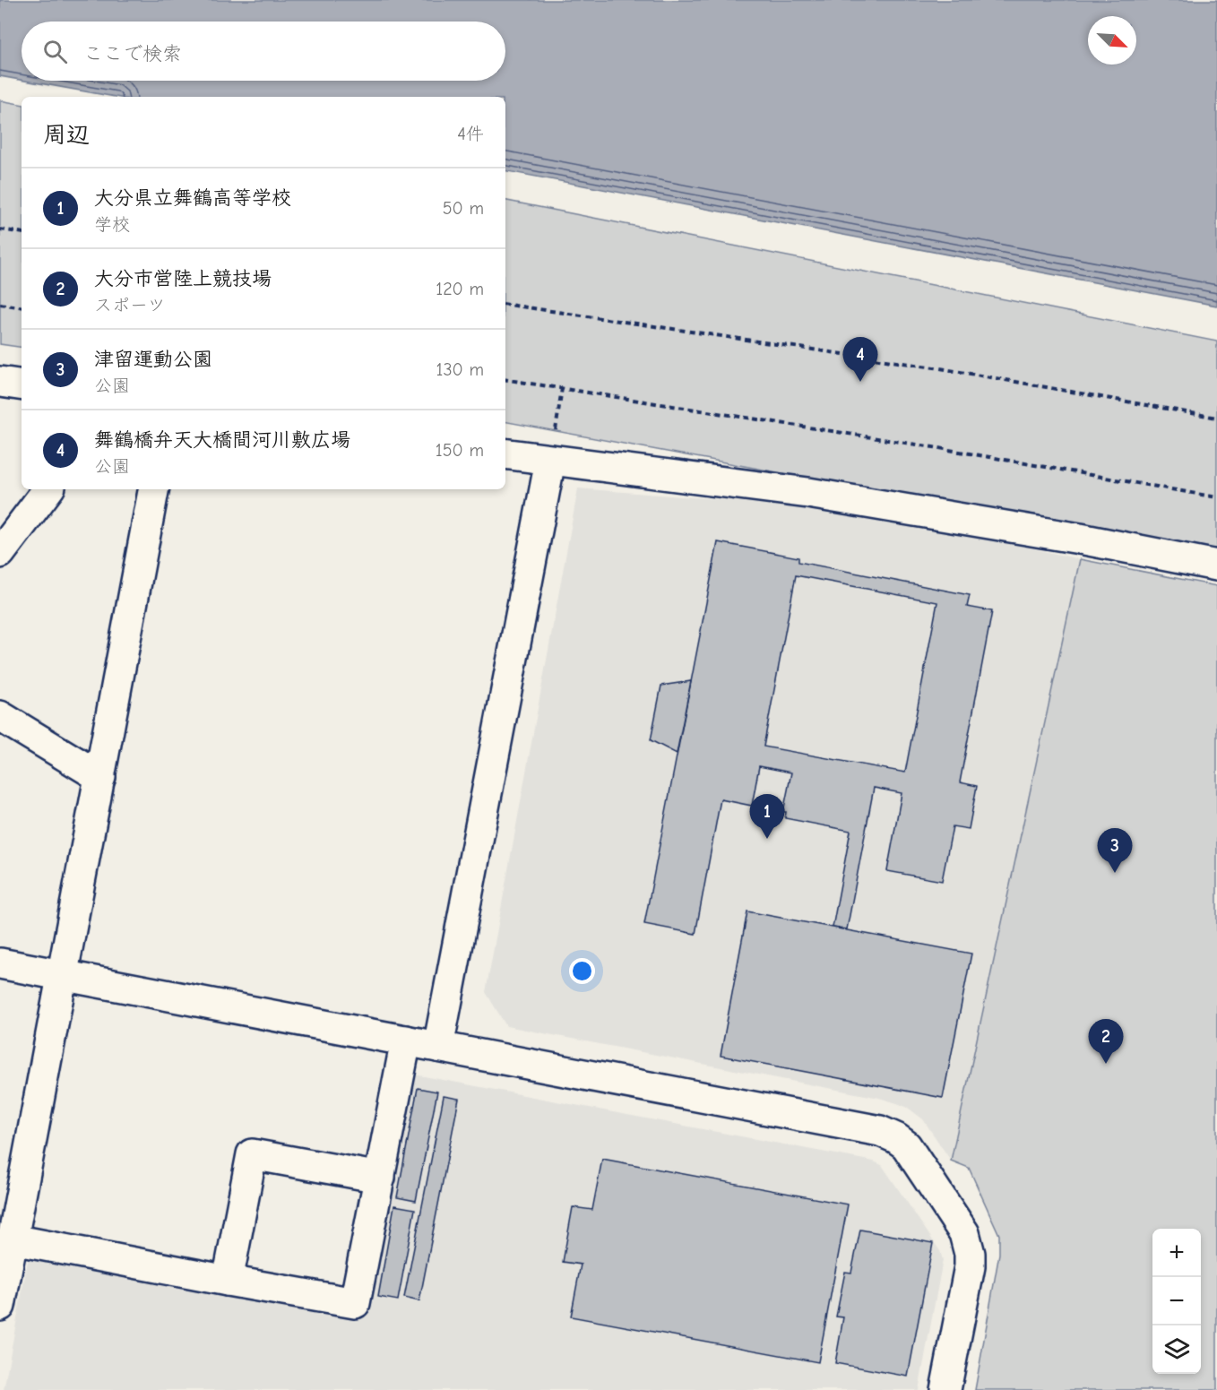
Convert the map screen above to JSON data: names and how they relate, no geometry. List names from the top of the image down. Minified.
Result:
{"north":"bottom right","page":{"search":"ここで検索","heading":["周辺","4件"],"list":[{"mark":"1","name":"大分県立舞鶴高等学校","note":"学校","value":"50 m"},{"mark":"2","name":"大分市営陸上競技場","note":"スポーツ","value":"120 m"},{"mark":"3","name":"津留運動公園","note":"公園","value":"130 m"},{"mark":"4","name":"舞鶴橋弁天大橋間河川敷広場","note":"公園","value":"150 m"}],"pins":["4","1","3","2"],"map_buttons":["+","−"]}}
